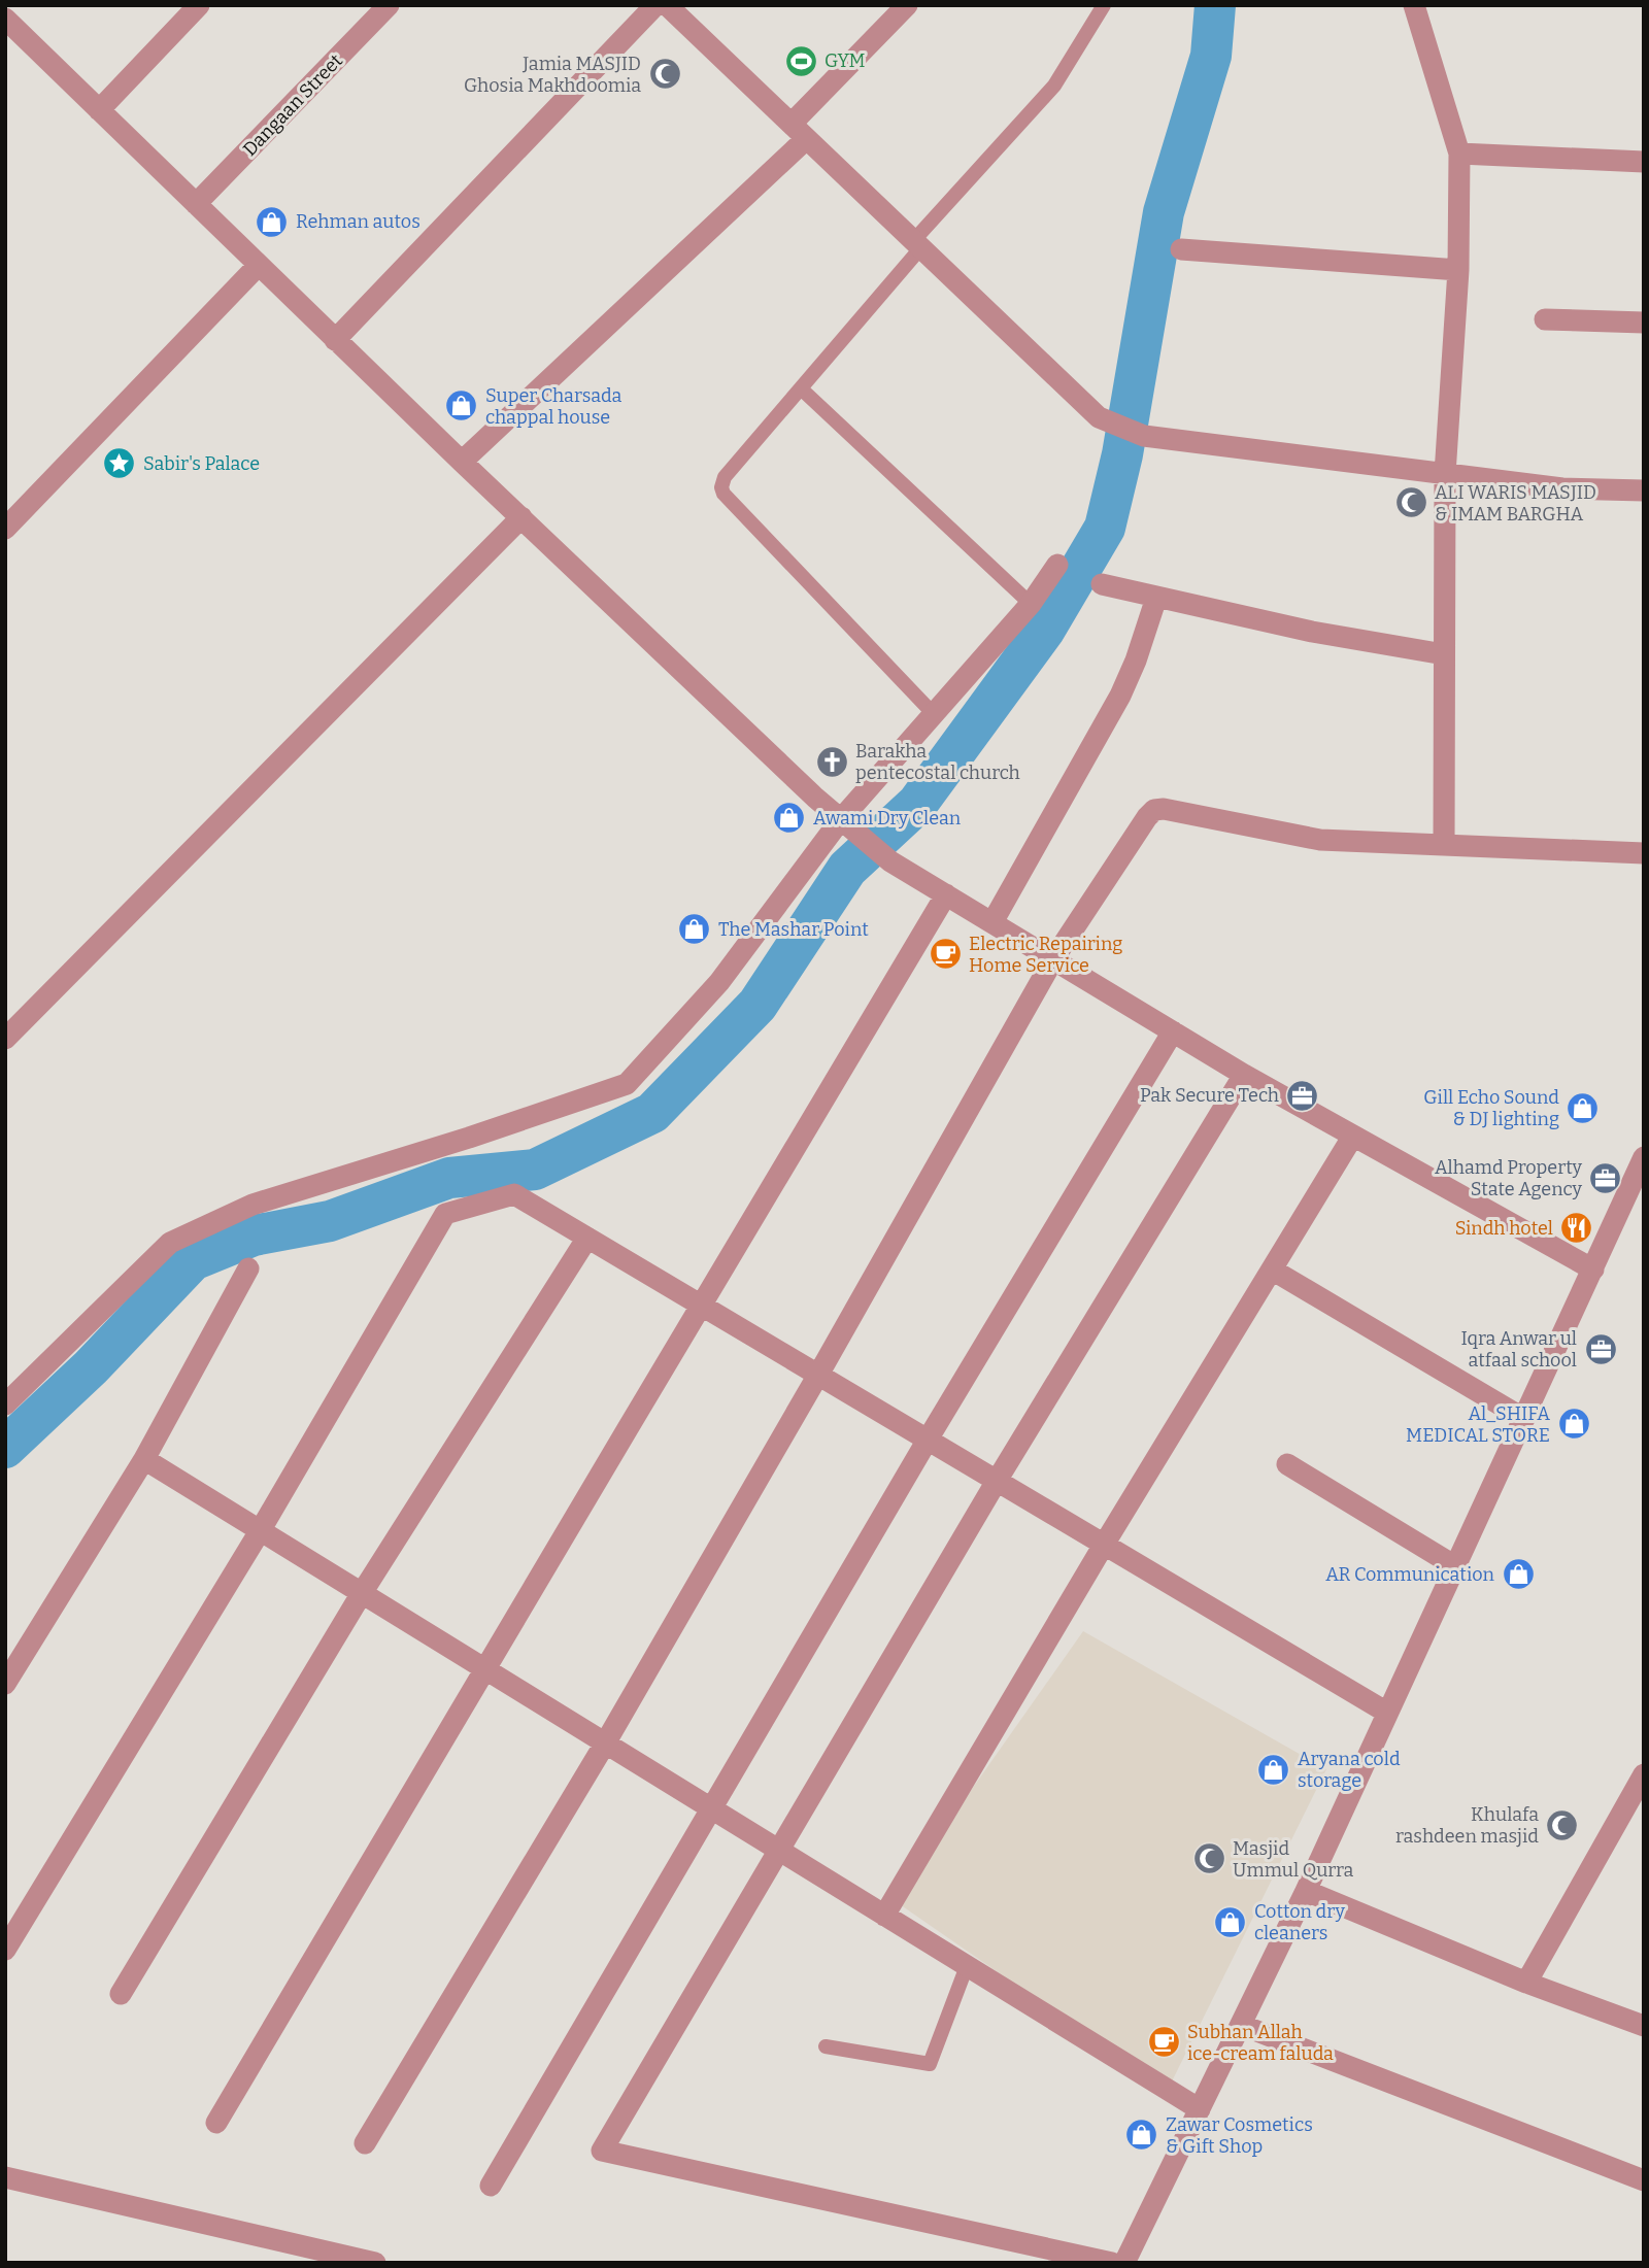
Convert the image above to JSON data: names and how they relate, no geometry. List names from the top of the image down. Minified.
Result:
{"streets":{"street":["Dangaan Street"]},"places":{"sports":["GYM"],"mosque":["Jamia MASJID Ghosia Makhdoomia","ALI WARIS MASJID & IMAM BARGHA","Khulafa rashdeen masjid","Masjid Ummul Qurra"],"shop":["Rehman autos","Super Charsada chappal house","Awami Dry Clean","The Mashar Point","Gill Echo Sound & DJ lighting","Al_SHIFA MEDICAL STORE","AR Communication","Aryana cold storage","Cotton dry cleaners","Zawar Cosmetics & Gift Shop"],"place":["Sabir's Palace"],"church":["Barakha pentecostal church"],"cafe":["Electric Repairing Home Service","Subhan Allah ice-cream faluda"],"office":["Pak Secure Tech","Alhamd Property State Agency","Iqra Anwar ul atfaal school"],"restaurant":["Sindh hotel"]}}
